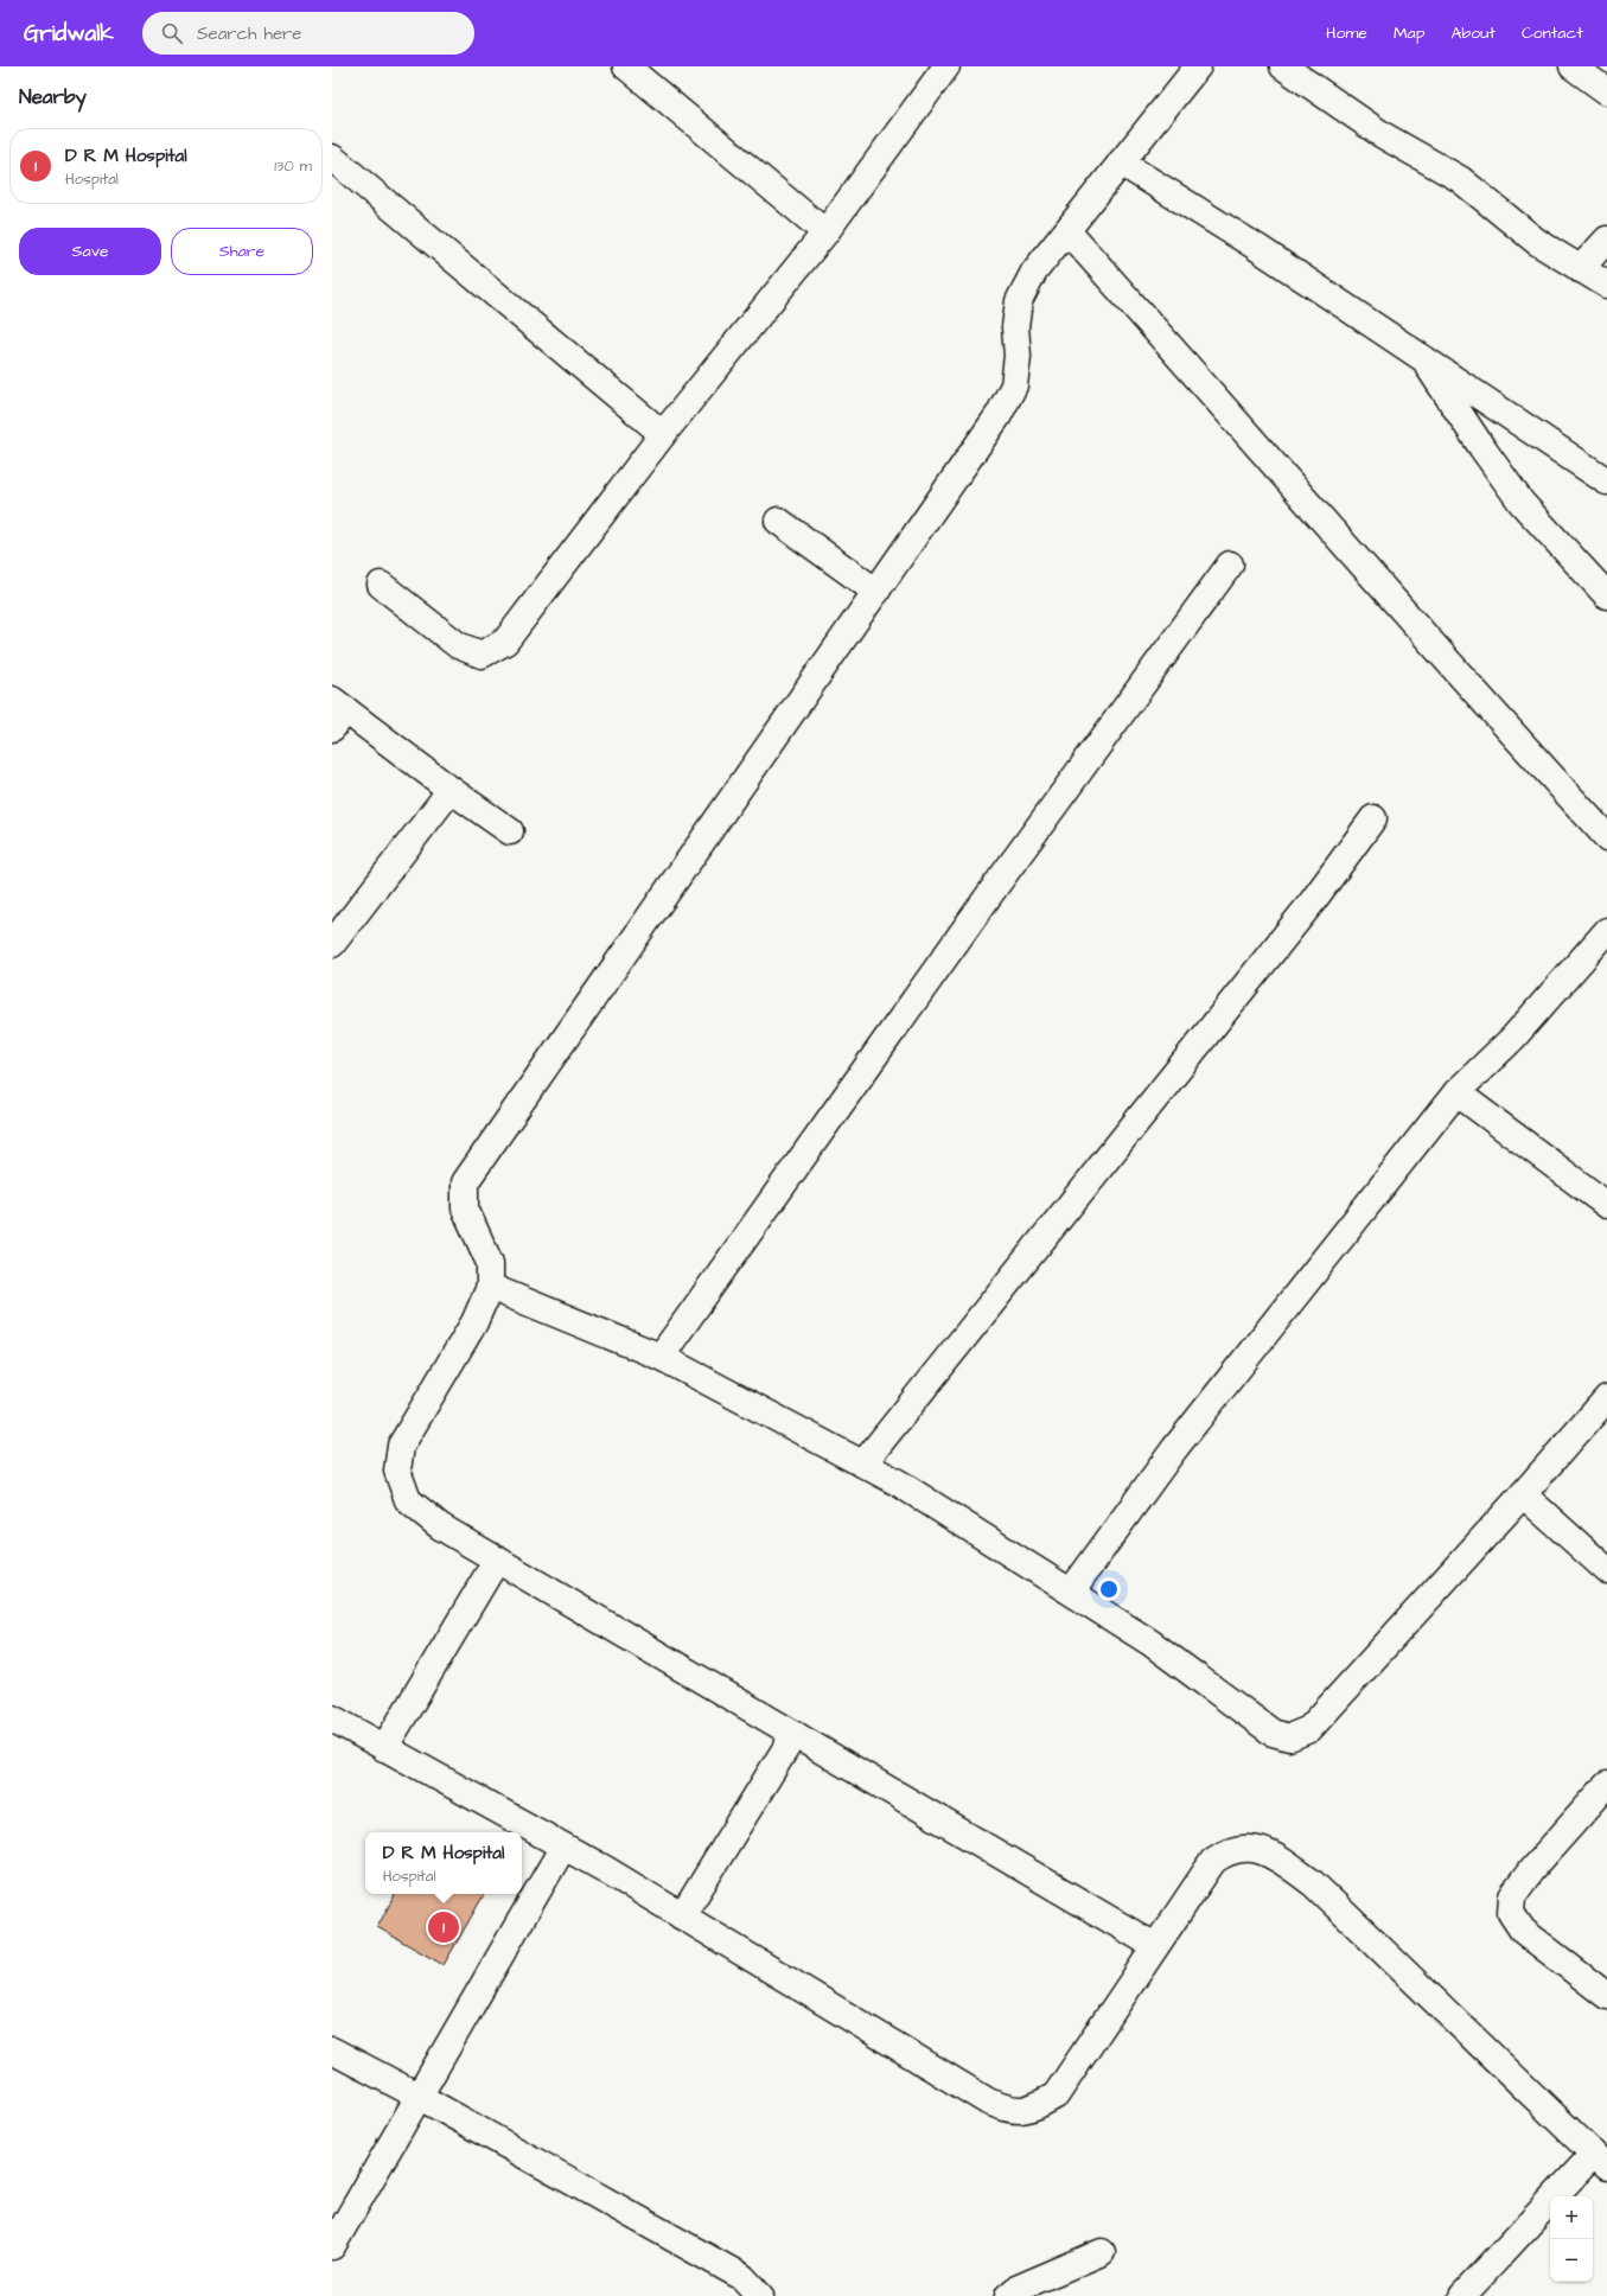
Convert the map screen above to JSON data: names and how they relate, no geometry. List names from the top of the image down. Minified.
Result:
{"page":{"header":"Gridwalk","search":"Search here","nav":["Home","Map","About","Contact"],"heading":"Nearby","list":[{"mark":"1","name":"D R M Hospital","note":"Hospital","value":"130 m"}],"buttons":["Save","Share"],"popup":["D R M Hospital","Hospital"],"pins":"1","map_buttons":["+","−"]}}
